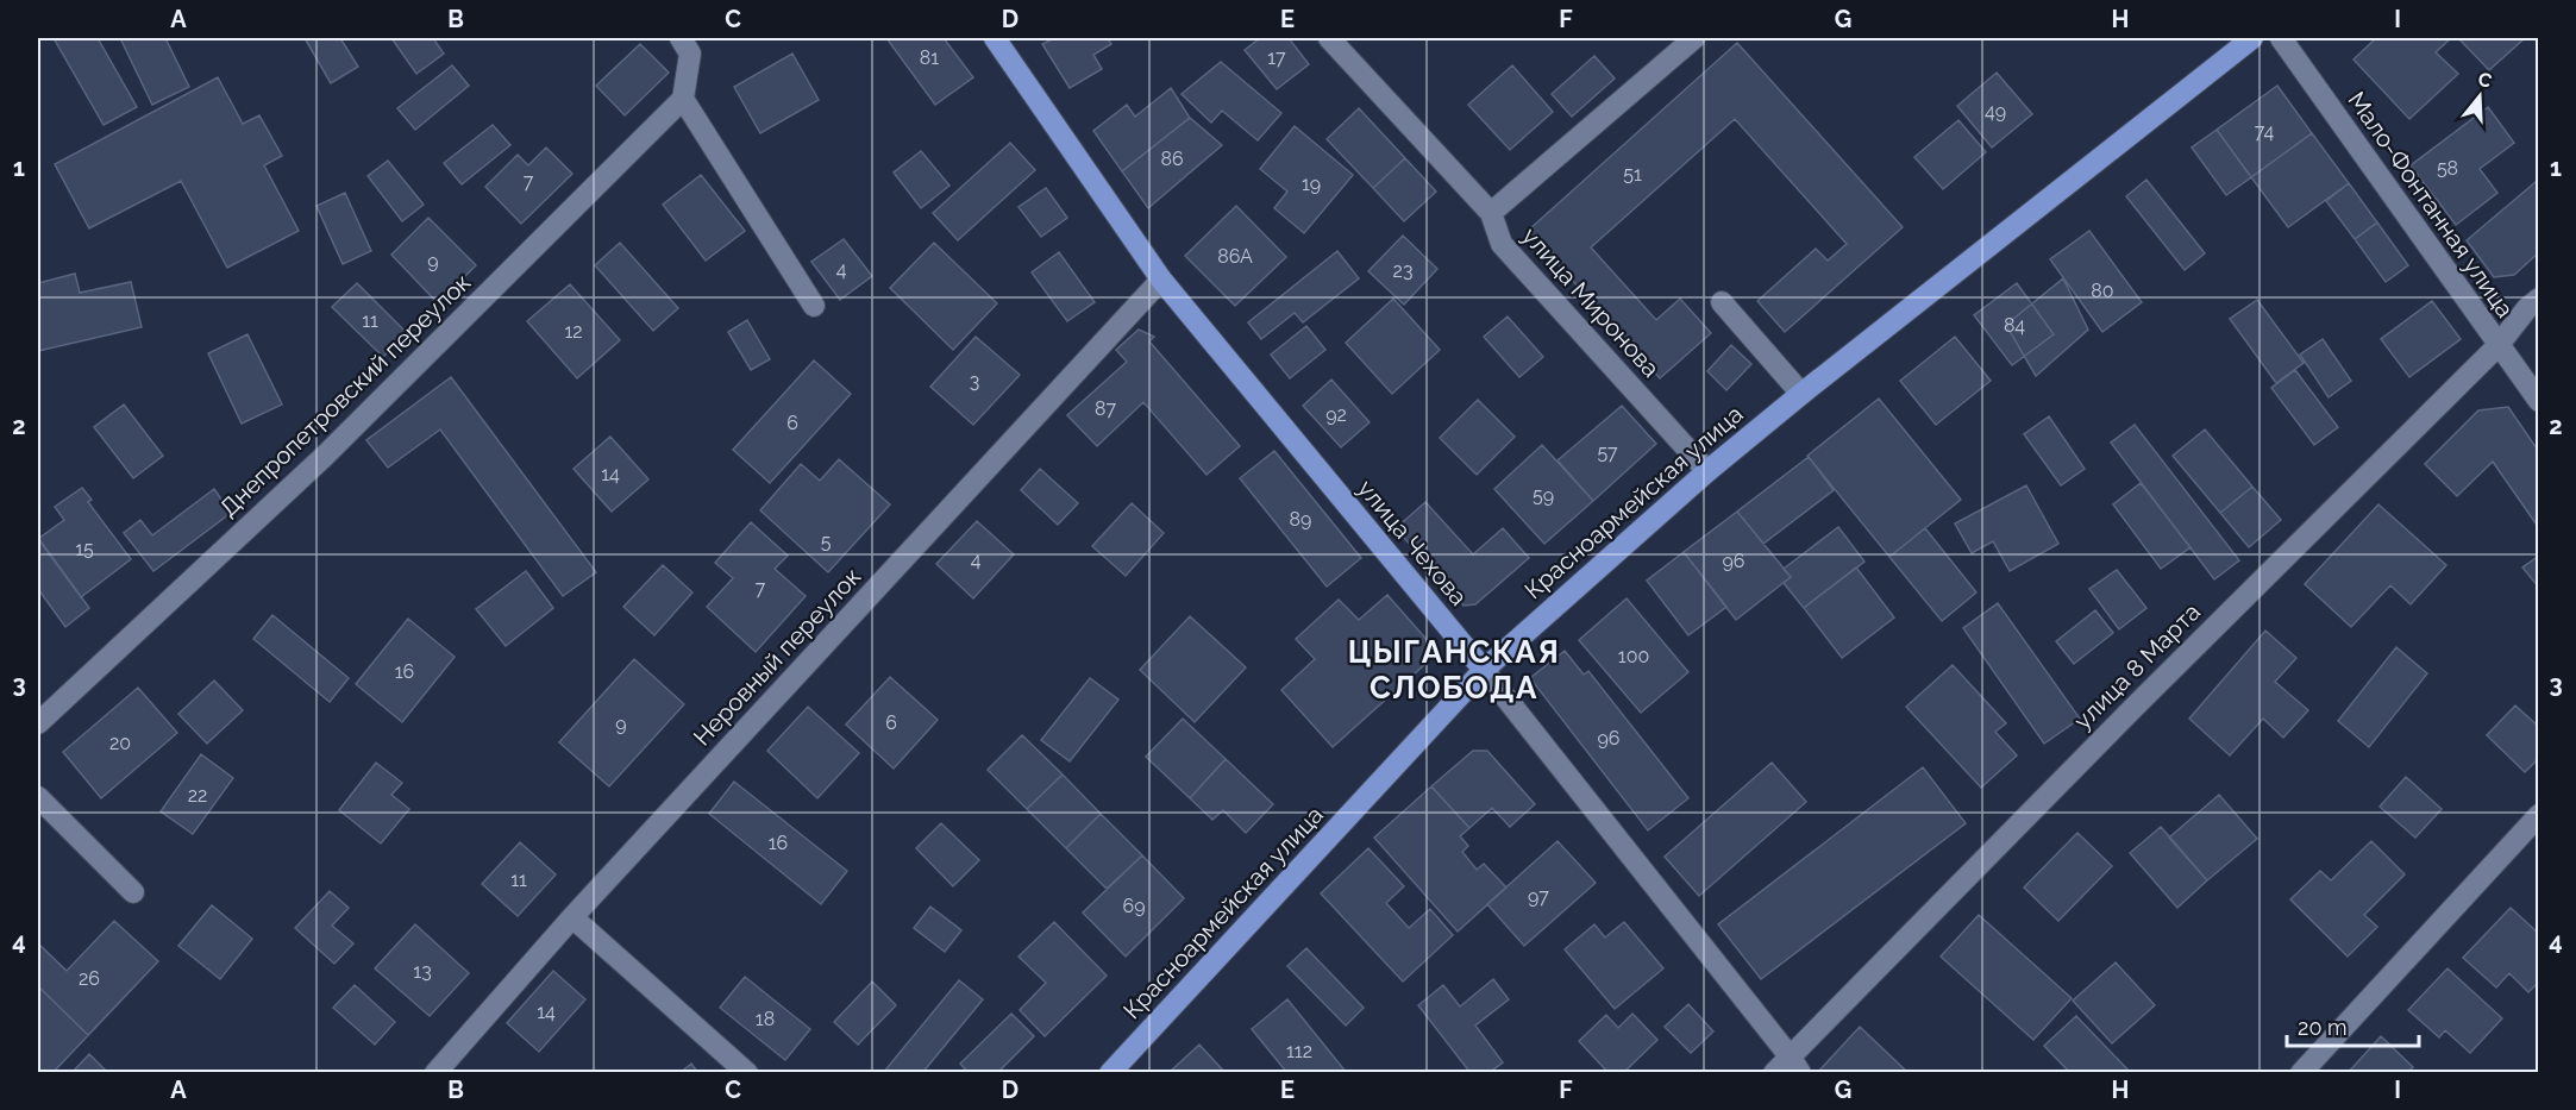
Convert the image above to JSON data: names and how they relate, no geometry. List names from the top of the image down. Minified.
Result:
{"streets":{"main road":["Красноармейская улица","улица Чехова"],"street":["Мало-Фонтанная улица","улица Миронова","Днепропетровский переулок","Неровный переулок","улица 8 Марта"]},"crossings":[["Мало-Фонтанная улица","улица 8 Марта"],["улица Миронова","Красноармейская улица"],["Красноармейская улица","улица Чехова"],["улица Чехова","Неровный переулок"],["улица Чехова","улица 8 Марта"]],"districts":["ЦЫГАНСКАЯ СЛОБОДА"],"house_numbers":["81","17","49","74","86","58","51","7","19","86А","9","4","23","80","11","84","12","3","87","92","6","57","14","59","89","5","15","4","96","7","100","16","6","9","96","20","22","16","11","97","69","13","26","14","18","112"],"scale_bar":"20 m","north":"top","grid":{"columns":["A","B","C","D","E","F","G","H","I"],"rows":["1","2","3","4"]}}
